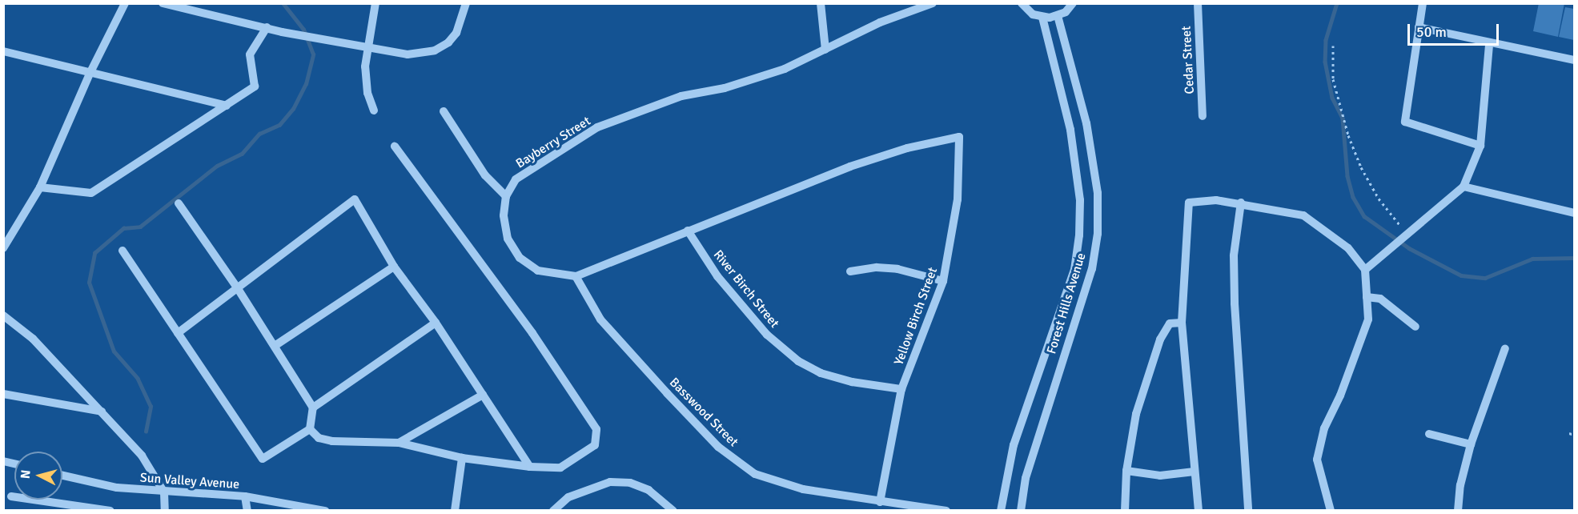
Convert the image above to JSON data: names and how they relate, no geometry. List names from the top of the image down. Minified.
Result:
{"streets":{"street":["Cedar Street","Bayberry Street","River Birch Street","Forest Hills Avenue","Yellow Birch Street","Basswood Street","Sun Valley Avenue"]},"crossings":[["River Birch Street","Yellow Birch Street"],["Yellow Birch Street","Basswood Street"]],"scale_bar":"50 m","north":"left"}
